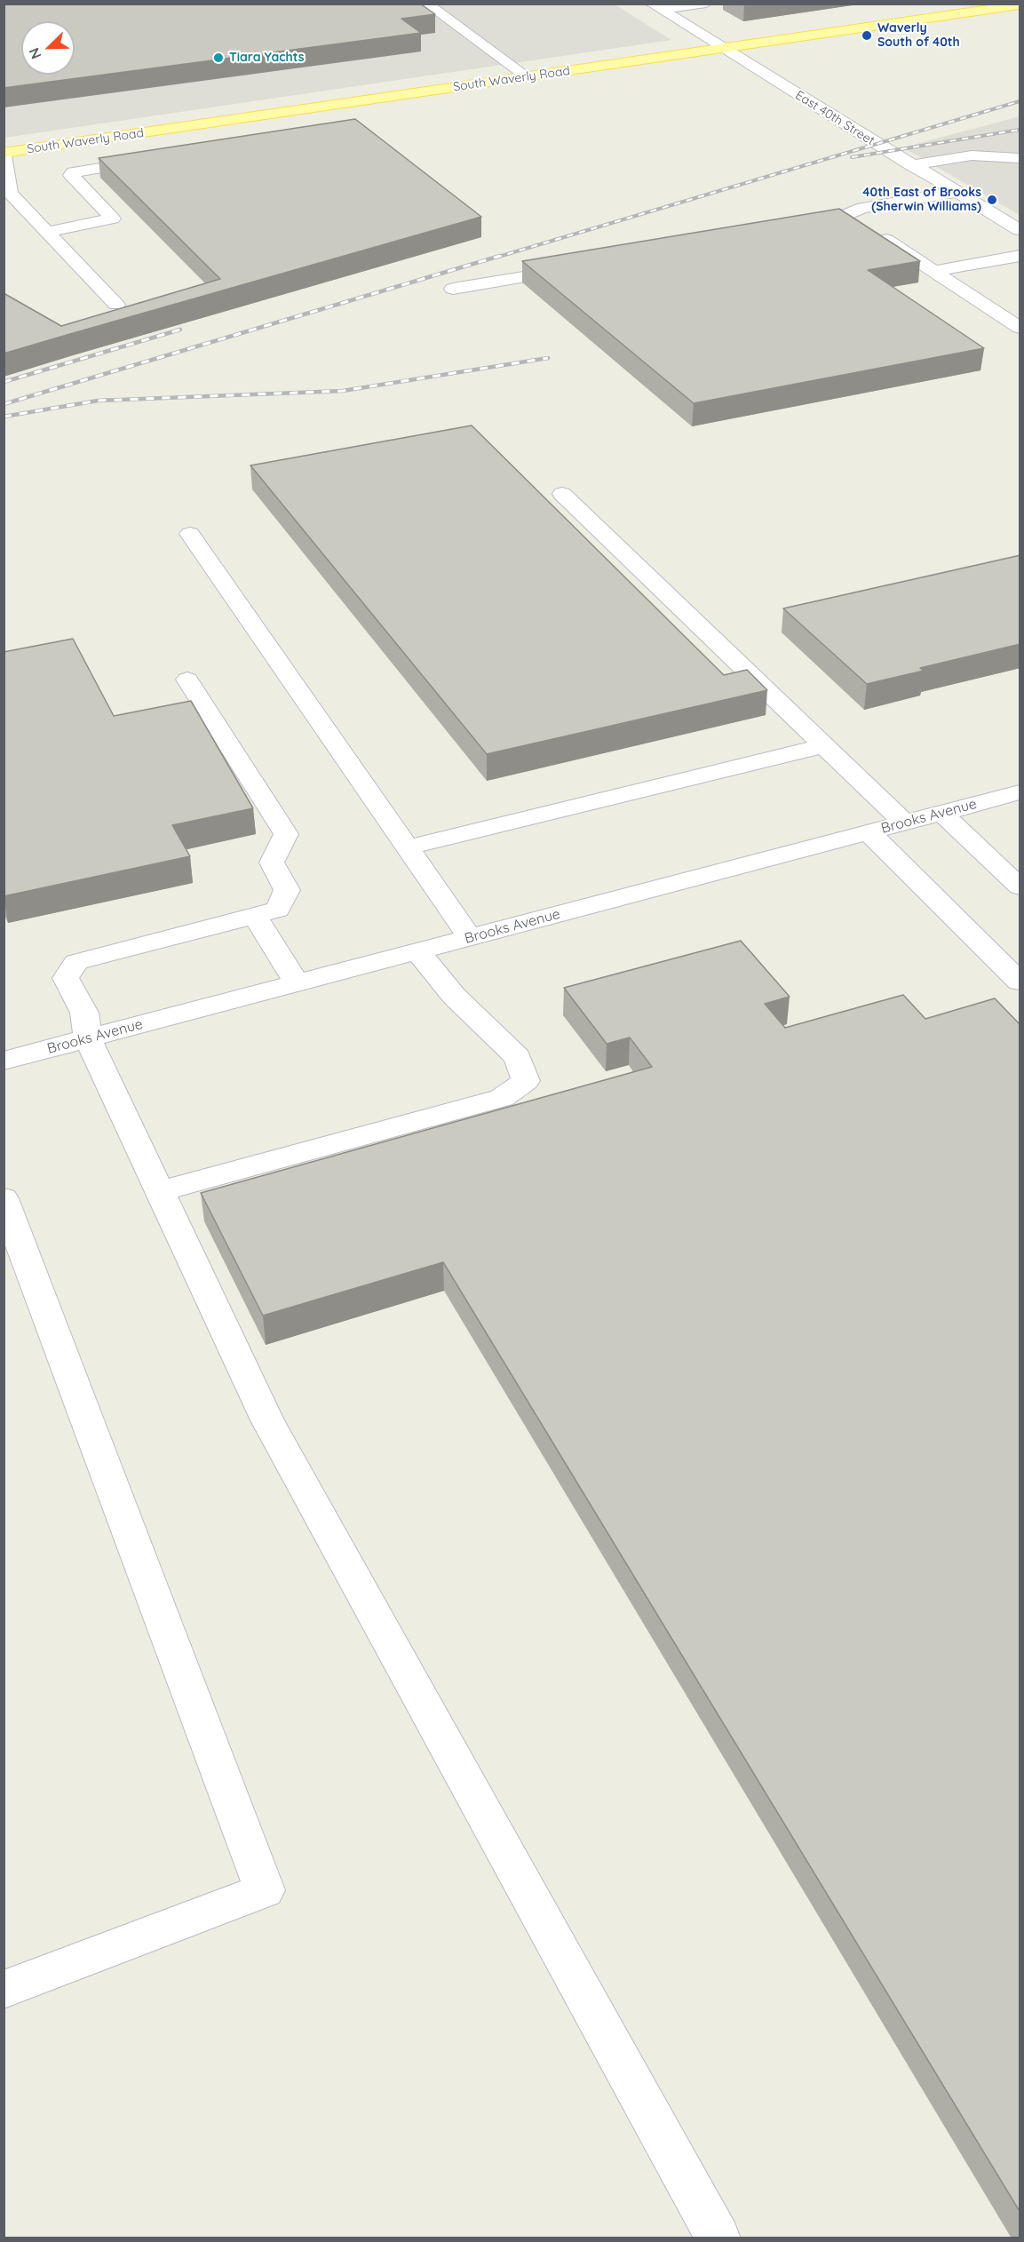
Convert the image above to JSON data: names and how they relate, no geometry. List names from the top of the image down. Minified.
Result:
{"streets":{"main road":["South Waverly Road"],"street":["East 40th Street","Brooks Avenue"]},"crossings":[["South Waverly Road","East 40th Street"]],"places":["Waverly South of 40th","Tiara Yachts","40th East of Brooks (Sherwin Williams)"],"north":"bottom left"}
